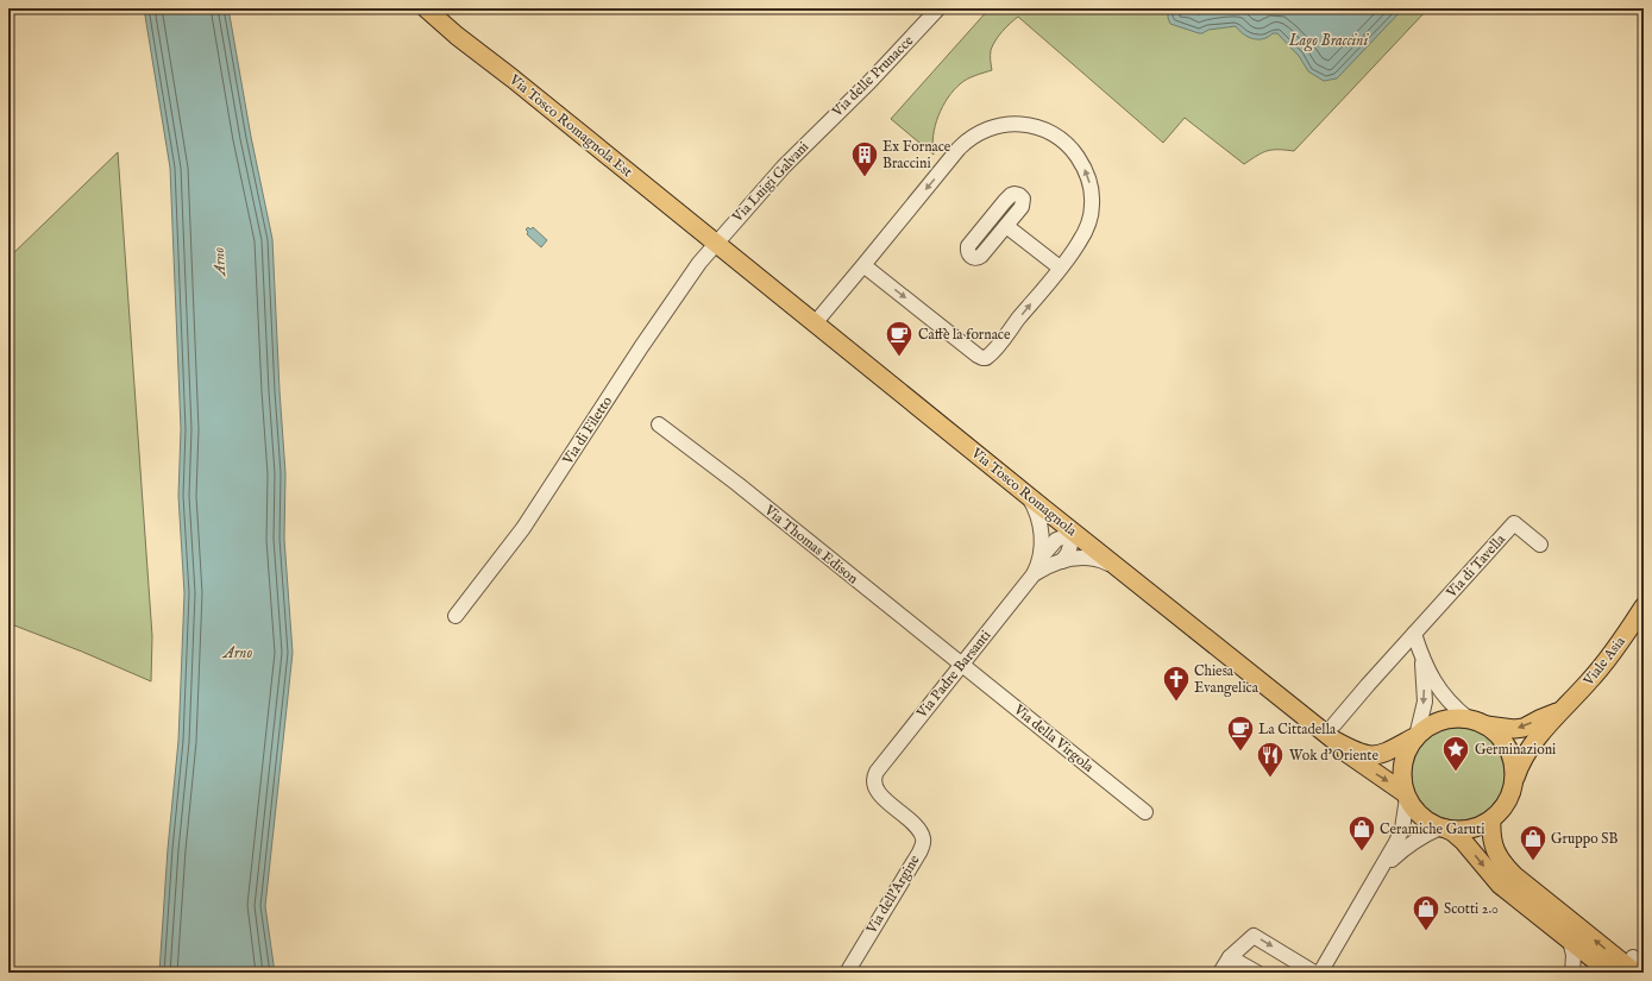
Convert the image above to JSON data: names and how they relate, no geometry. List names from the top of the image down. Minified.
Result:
{"streets":{"main road":["Via Tosco Romagnola Est","Via Tosco Romagnola","Viale Asia"],"street":["Via delle Prunacce","Via Luigi Galvani","Via di Filetto","Via Thomas Edison","Via di Tavella","Via Padre Barsanti","Via della Virgola","Via dell'Argine"]},"crossings":[["Via delle Prunacce","Via Luigi Galvani"],["Via Tosco Romagnola Est","Via Luigi Galvani"],["Via Tosco Romagnola Est","Via di Filetto"],["Via Tosco Romagnola Est","Via Tosco Romagnola"],["Via Luigi Galvani","Via di Filetto"],["Via Luigi Galvani","Via Tosco Romagnola"],["Via di Filetto","Via Tosco Romagnola"],["Via Tosco Romagnola","Via di Tavella"],["Via Tosco Romagnola","Viale Asia"],["Via Tosco Romagnola","Via Padre Barsanti"],["Via Thomas Edison","Via Padre Barsanti"],["Via Thomas Edison","Via della Virgola"],["Via Padre Barsanti","Via della Virgola"],["Via Padre Barsanti","Via dell'Argine"]],"water":["Lago Braccini","Arno"],"places":{"building":["Ex Fornace Braccini"],"cafe":["Caffè la fornace","La Cittadella"],"church":["Chiesa Evangelica"],"place":["Germinazioni"],"restaurant":["Wok d'Oriente"],"shop":["Ceramiche Garuti","Gruppo SB","Scotti 2.0"]}}
